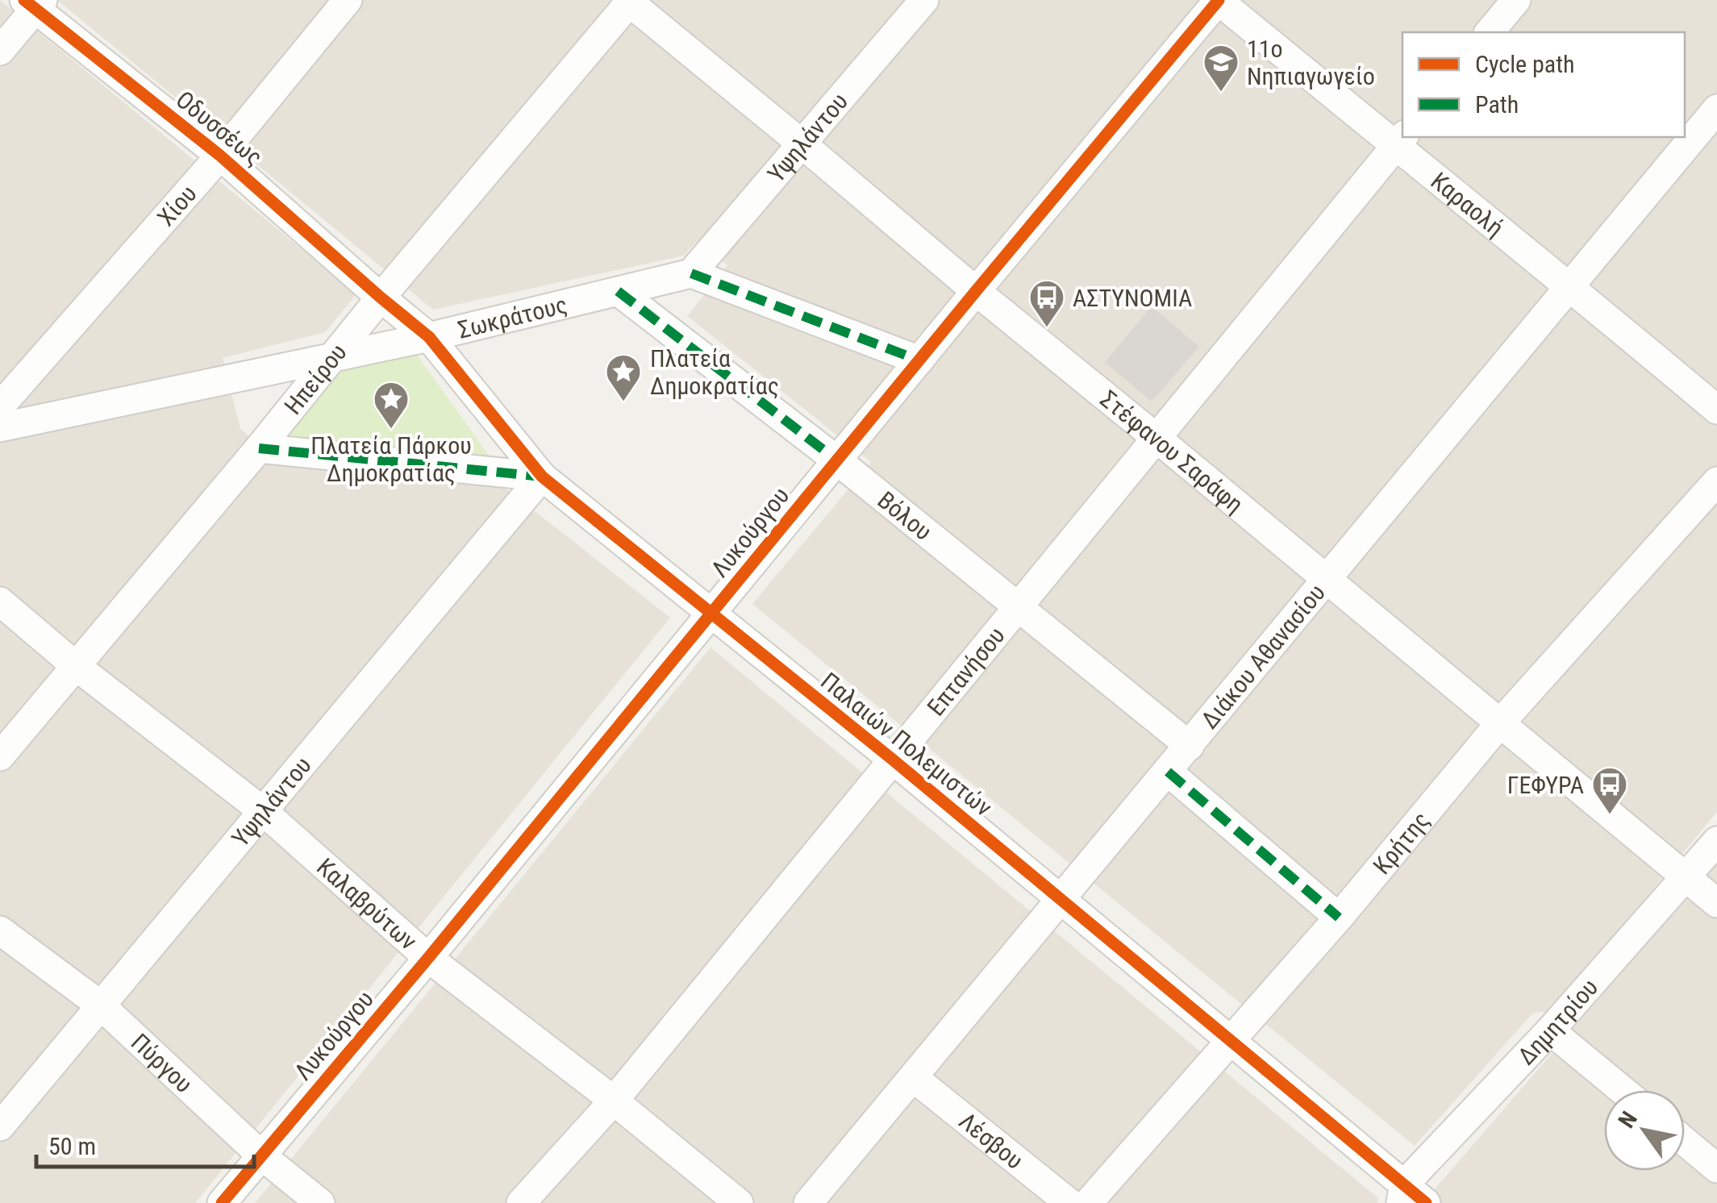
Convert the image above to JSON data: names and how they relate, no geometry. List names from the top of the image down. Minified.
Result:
{"streets":{"street":["Οδυσσέως","Υψηλάντου","Καραολή","Χίου","Σωκράτους","Ηπείρου","Στέφανου Σαράφη","Βόλου","Λυκούργου","Διάκου Αθανασίου","Επτανήσου","Παλαιών Πολεμιστών","Κρήτης","Καλαβρύτων","Δημητρίου","Πύργου","Λέσβου"]},"crossings":[["Οδυσσέως","Χίου"],["Οδυσσέως","Ηπείρου"],["Οδυσσέως","Παλαιών Πολεμιστών"],["Υψηλάντου","Σωκράτους"],["Υψηλάντου","Στέφανου Σαράφη"],["Υψηλάντου","Παλαιών Πολεμιστών"],["Υψηλάντου","Καλαβρύτων"],["Υψηλάντου","Πύργου"],["Καραολή","Λυκούργου"],["Καραολή","Διάκου Αθανασίου"],["Καραολή","Επτανήσου"],["Σωκράτους","Ηπείρου"],["Σωκράτους","Βόλου"],["Σωκράτους","Παλαιών Πολεμιστών"],["Ηπείρου","Στέφανου Σαράφη"],["Ηπείρου","Παλαιών Πολεμιστών"],["Ηπείρου","Καλαβρύτων"],["Στέφανου Σαράφη","Λυκούργου"],["Στέφανου Σαράφη","Διάκου Αθανασίου"],["Στέφανου Σαράφη","Επτανήσου"],["Στέφανου Σαράφη","Κρήτης"],["Στέφανου Σαράφη","Δημητρίου"],["Βόλου","Λυκούργου"],["Βόλου","Διάκου Αθανασίου"],["Βόλου","Επτανήσου"],["Λυκούργου","Παλαιών Πολεμιστών"],["Λυκούργου","Καλαβρύτων"],["Λυκούργου","Πύργου"],["Διάκου Αθανασίου","Παλαιών Πολεμιστών"],["Διάκου Αθανασίου","Λέσβου"],["Επτανήσου","Παλαιών Πολεμιστών"],["Επτανήσου","Καλαβρύτων"],["Παλαιών Πολεμιστών","Κρήτης"],["Παλαιών Πολεμιστών","Δημητρίου"]],"places":{"school or university":["11ο Νηπιαγωγείο"],"bus stop":["ΑΣΤΥΝΟΜΙΑ","ΓΕΦΥΡΑ"],"place":["Πλατεία Δημοκρατίας","Πλατεία Πάρκου Δημοκρατίας"]},"legend":["Cycle path","Path"],"scale_bar":"50 m","north":"top left"}
